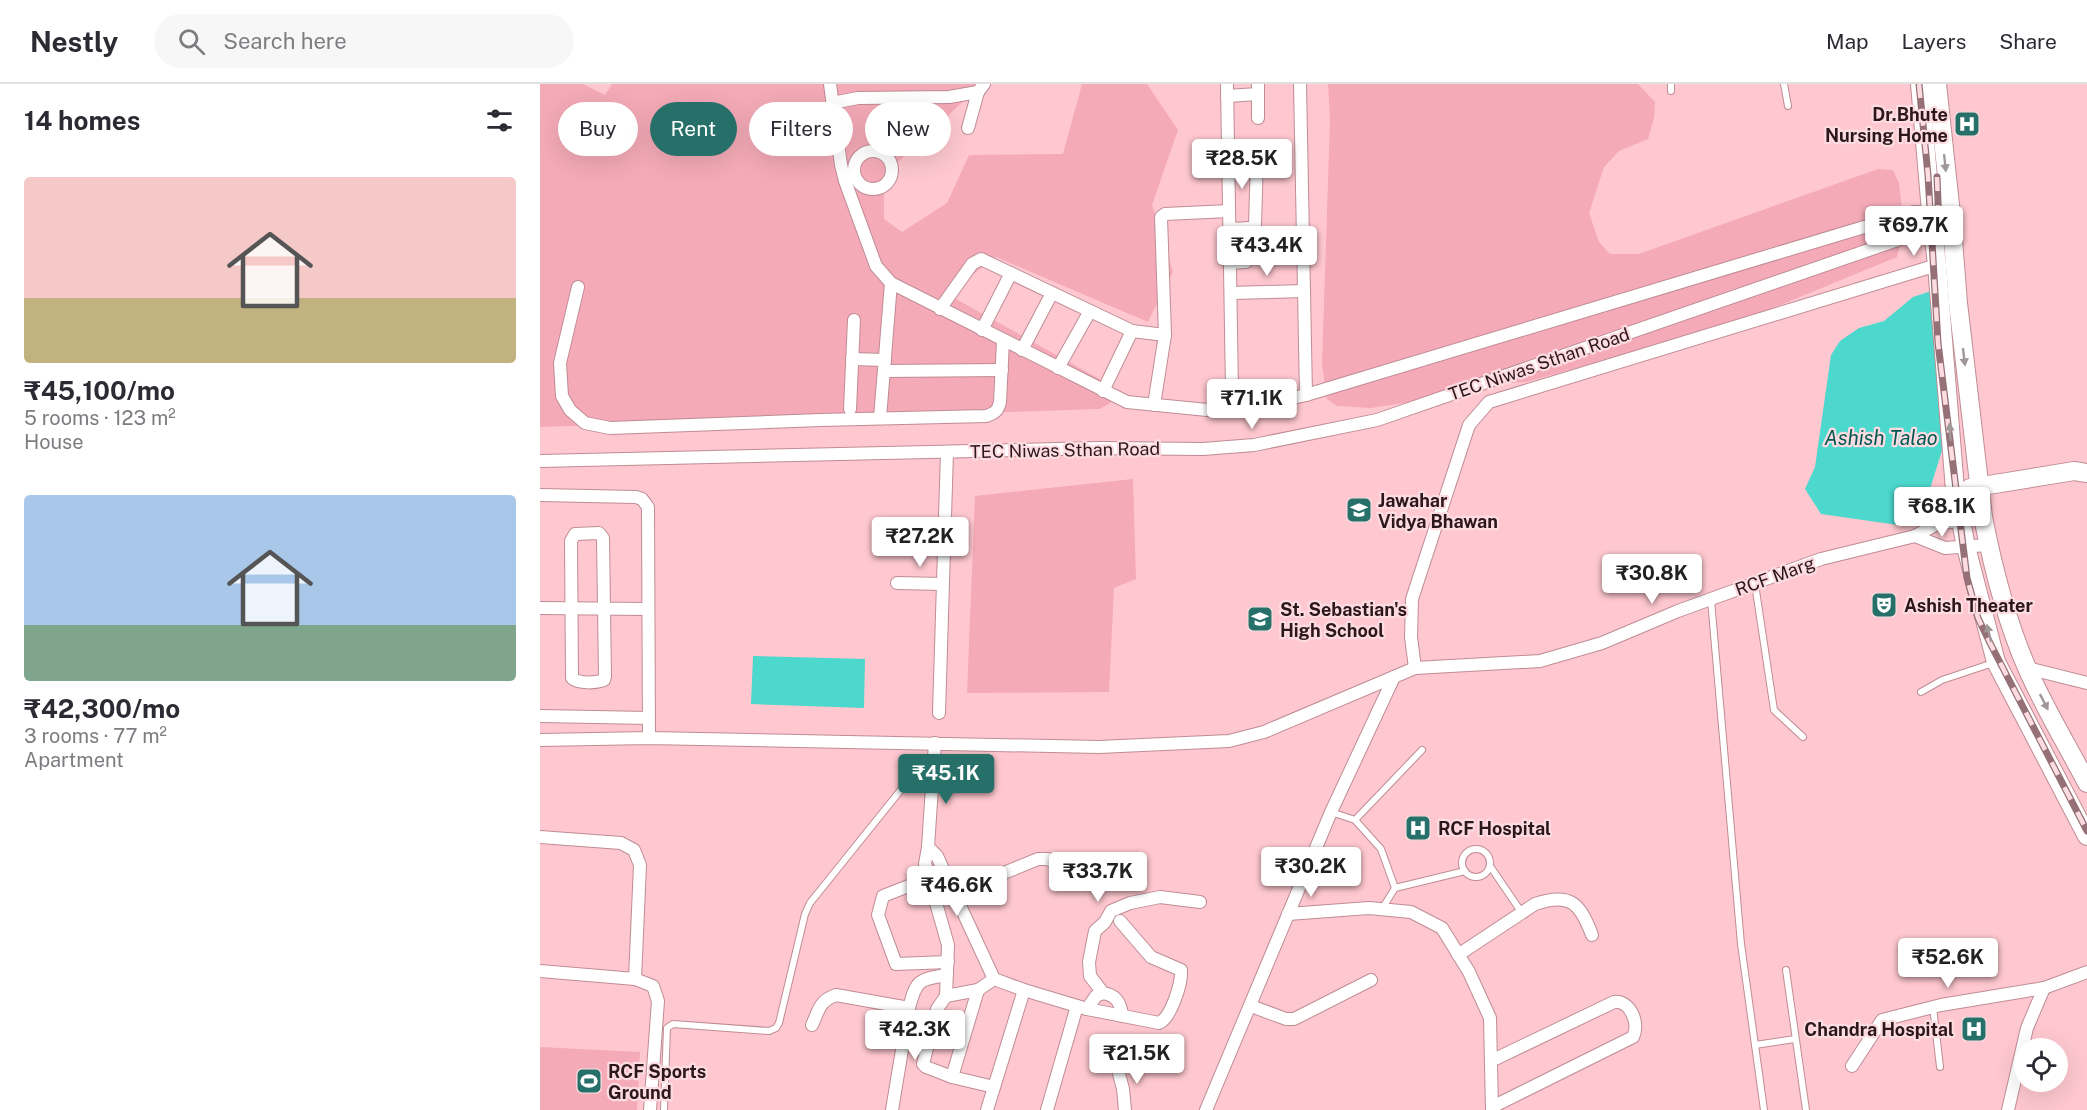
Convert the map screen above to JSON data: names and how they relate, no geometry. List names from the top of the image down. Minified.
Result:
{"streets":{"street":["TEC Niwas Sthan Road","RCF Marg"]},"water":["Ashish Talao"],"places":{"hospital":["Dr.Bhute Nursing Home","RCF Hospital","Chandra Hospital"],"school or university":["Jawahar Vidya Bhawan","St. Sebastian's High School"],"theatre":["Ashish Theater"],"sports":["RCF Sports Ground"]},"page":{"header":"Nestly","search":"Search here","nav":["Map","Layers","Share"],"heading":"14 homes","chip":["Buy","Rent","Filters","New"],"price":["₹28.5K","₹69.7K","₹43.4K","₹71.1K","₹68.1K","₹27.2K","₹30.8K","₹45.1K","₹30.2K","₹33.7K","₹46.6K","₹52.6K","₹42.3K","₹21.5K"],"list":[{"name":"₹45,100/mo","note":"5 rooms · 123 m² · House"},{"name":"₹42,300/mo","note":"3 rooms · 77 m² · Apartment"}]}}
